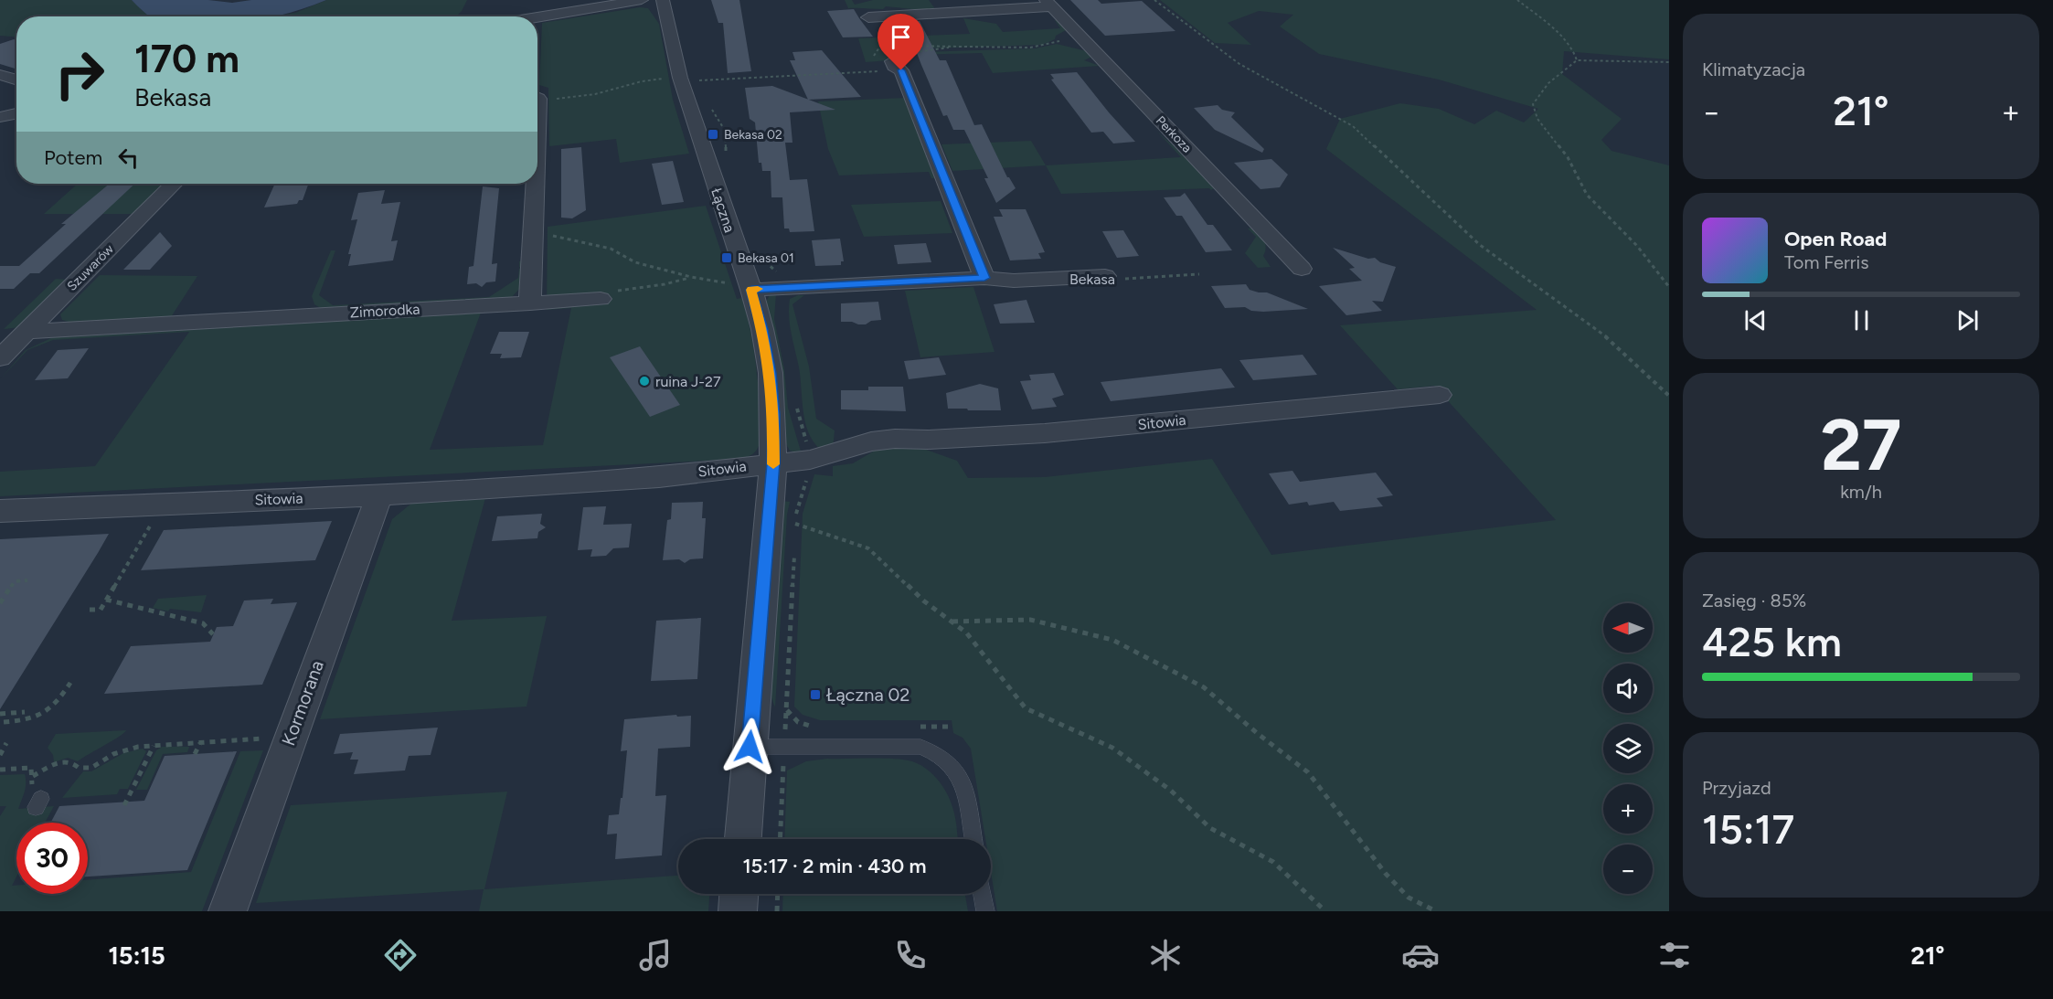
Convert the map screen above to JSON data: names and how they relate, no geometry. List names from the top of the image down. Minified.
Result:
{"streets":{"street":["Perkoza","Łączna","Szuwarów","Bekasa","Zimorodka","Sitowia","Kormorana"]},"crossings":[["Łączna","Bekasa"],["Łączna","Sitowia"],["Szuwarów","Zimorodka"],["Sitowia","Kormorana"]],"places":{"transit":["Bekasa 02","Bekasa 01","Łączna 02"],"other":["ruina J-27"]},"north":"left","page":{"tile":["Klimatyzacja",["27","km/h"],["Zasięg · 85%","425 km"],["Przyjazd","15:17"]],"turn":["170 m","Bekasa"],"heat":["−","21°","+"],"then":"Potem","song":["Open Road","Tom Ferris"],"map_buttons":["+","−"],"limit":"30","trip":"15:17 · 2 min · 430 m","tabs":["15:15","21°"]}}
